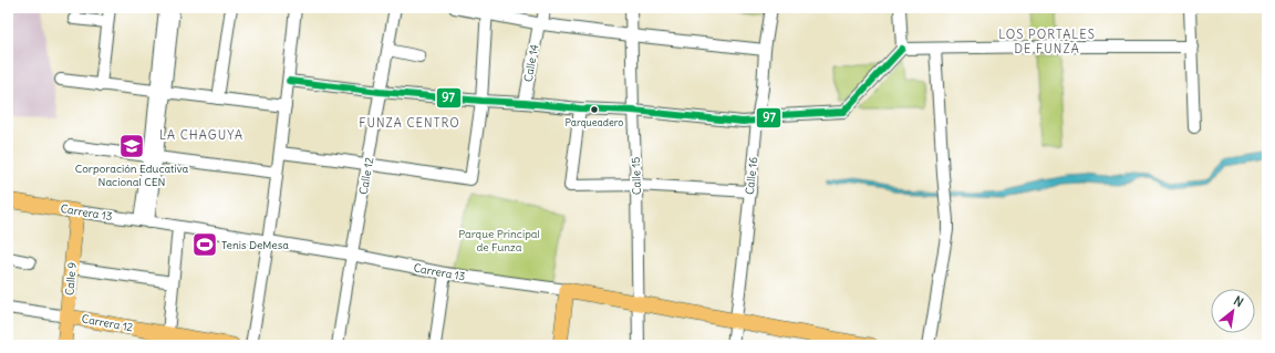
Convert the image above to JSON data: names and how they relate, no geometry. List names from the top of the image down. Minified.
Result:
{"streets":{"main road":["Carrera 13","Calle 9","Carrera 12"],"street":["Calle 14","Calle 12","Calle 15","Calle 16"]},"crossings":[["Calle 12","Carrera 13"],["Calle 15","Carrera 13"],["Calle 16","Carrera 13"],["Carrera 13","Calle 9"],["Calle 9","Carrera 12"]],"districts":["LOS PORTALES DE FUNZA","FUNZA CENTRO","LA CHAGUYA"],"parks":["Parque Principal de Funza"],"places":{"other":["Parqueadero"],"school or university":["Corporación Educativa Nacional CEN"],"sports":["Tenis DeMesa"]},"lines":["transit line 97"],"north":"top right"}
